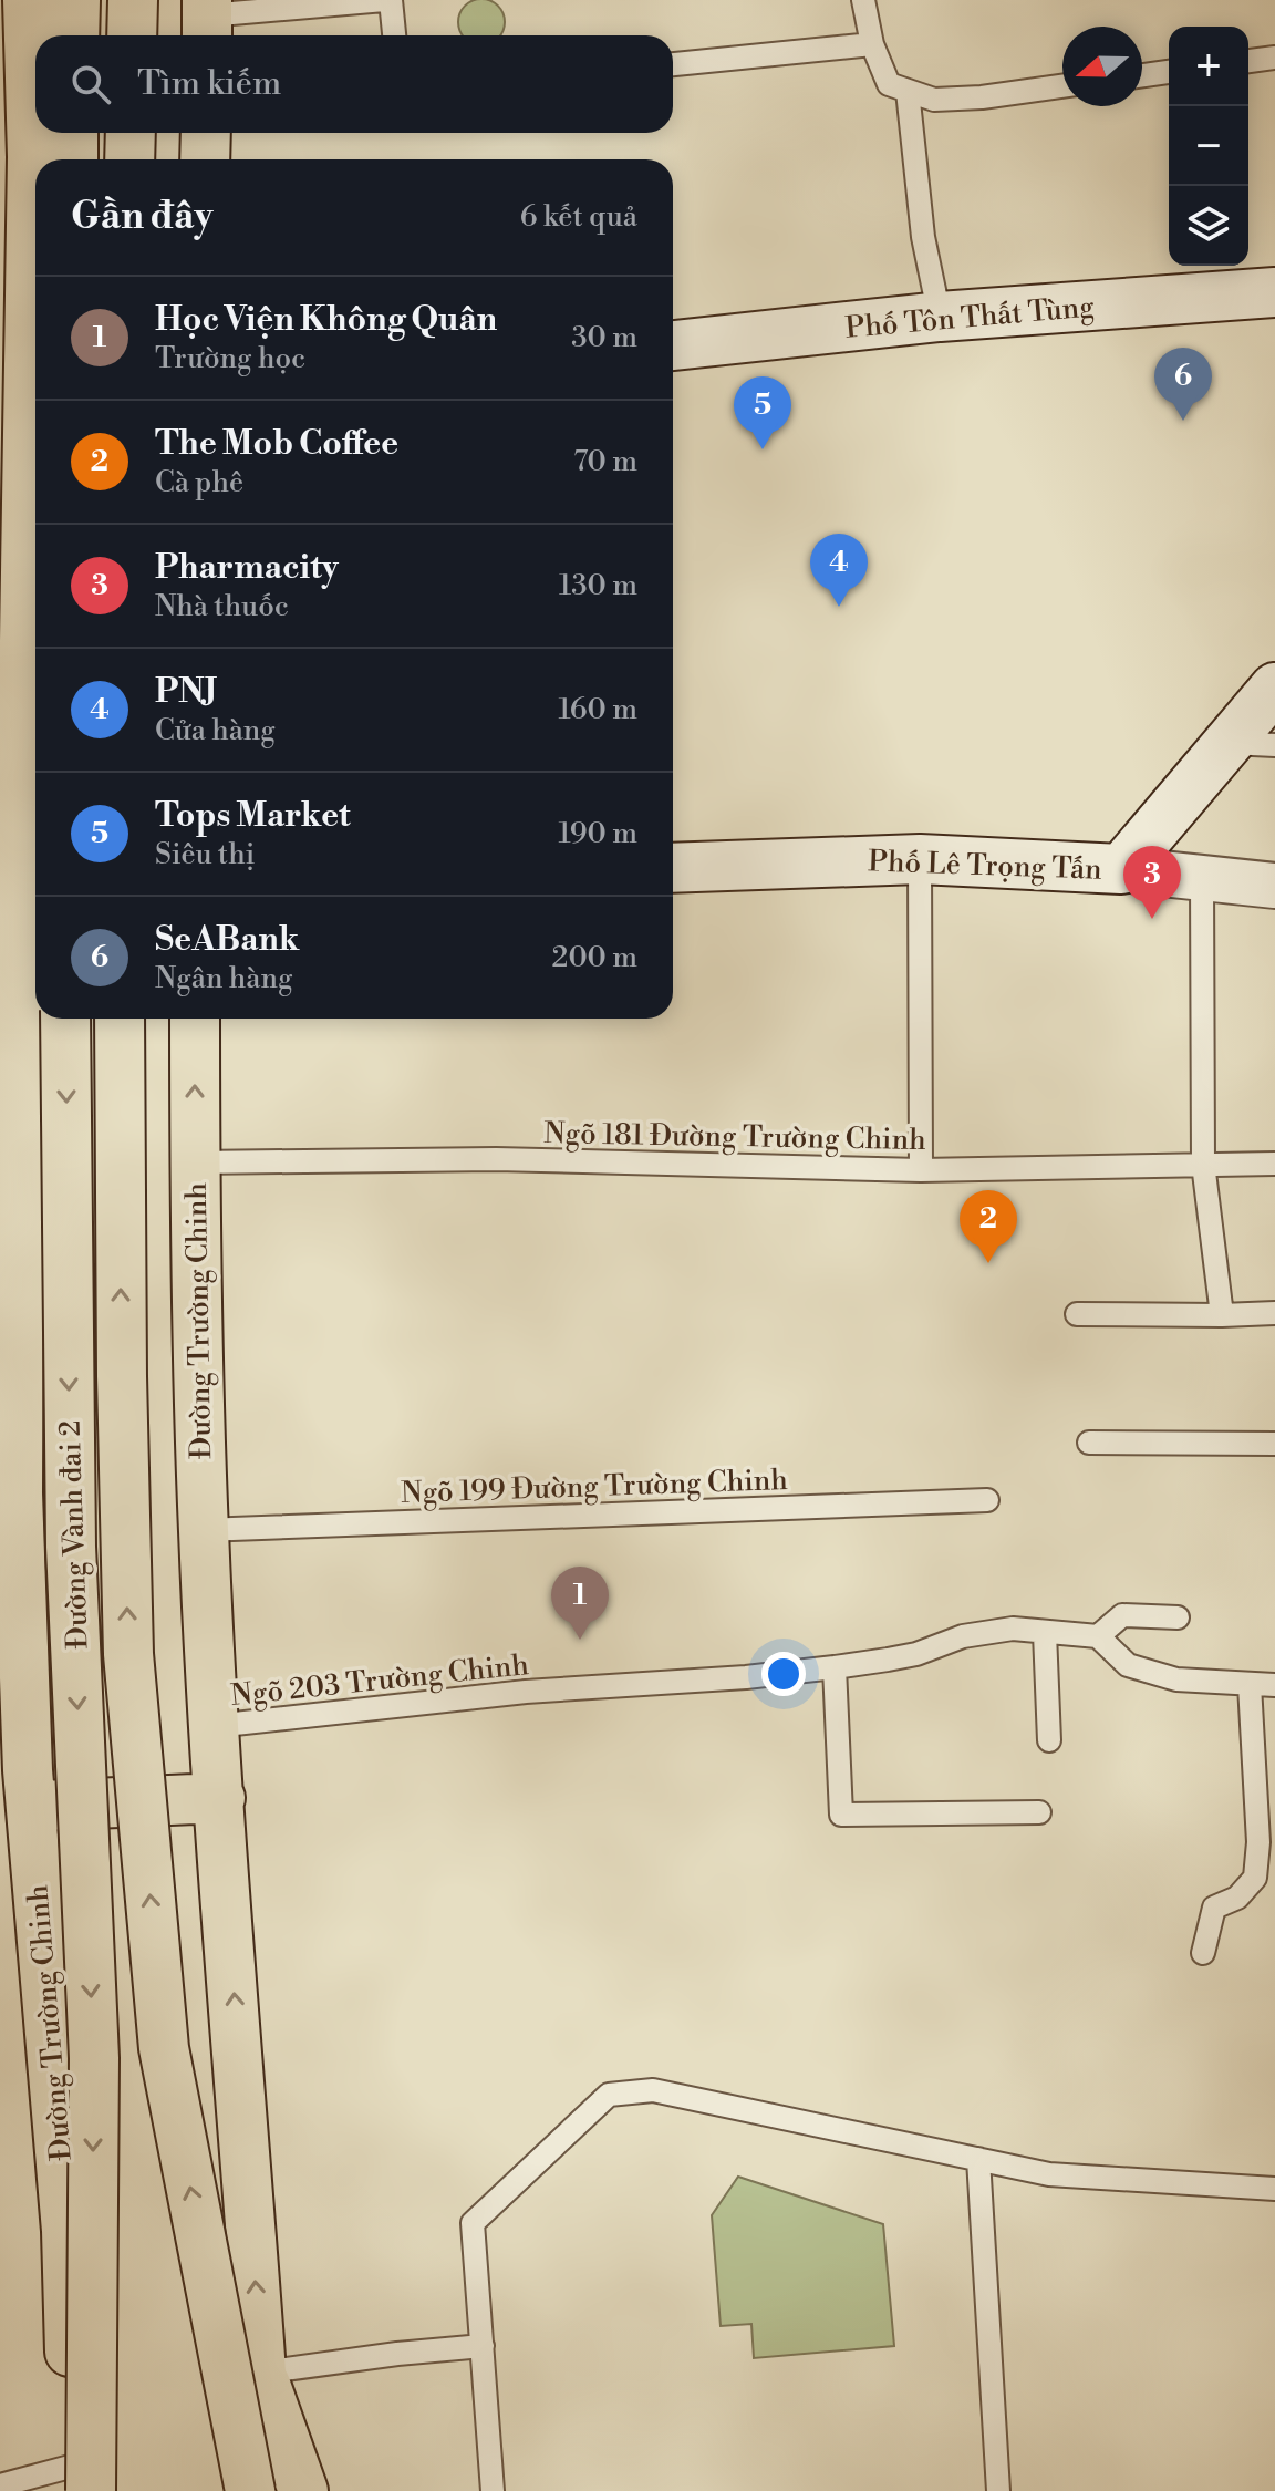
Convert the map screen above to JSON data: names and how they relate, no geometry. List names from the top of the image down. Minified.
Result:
{"streets":{"main road":["Phố Tôn Thất Tùng","Phố Lê Trọng Tấn","Đường Trường Chinh","Đường Vành đai 2"],"lane":["Ngõ 181 Đường Trường Chinh","Ngõ 199 Đường Trường Chinh","Ngõ 203 Trường Chinh"]},"crossings":[["Ngõ 181 Đường Trường Chinh","Đường Trường Chinh"],["Đường Trường Chinh","Ngõ 199 Đường Trường Chinh"],["Đường Trường Chinh","Đường Vành đai 2"],["Đường Trường Chinh","Ngõ 203 Trường Chinh"]],"north":"left","page":{"map_buttons":["+","−"],"search":"Tìm kiếm","heading":["Gần đây","6 kết quả"],"list":[{"mark":"1","name":"Học Viện Không Quân","note":"Trường học","value":"30 m"},{"mark":"2","name":"The Mob Coffee","note":"Cà phê","value":"70 m"},{"mark":"3","name":"Pharmacity","note":"Nhà thuốc","value":"130 m"},{"mark":"4","name":"PNJ","note":"Cửa hàng","value":"160 m"},{"mark":"5","name":"Tops Market","note":"Siêu thị","value":"190 m"},{"mark":"6","name":"SeABank","note":"Ngân hàng","value":"200 m"}],"pins":["6","5","4","3","2","1"]}}
